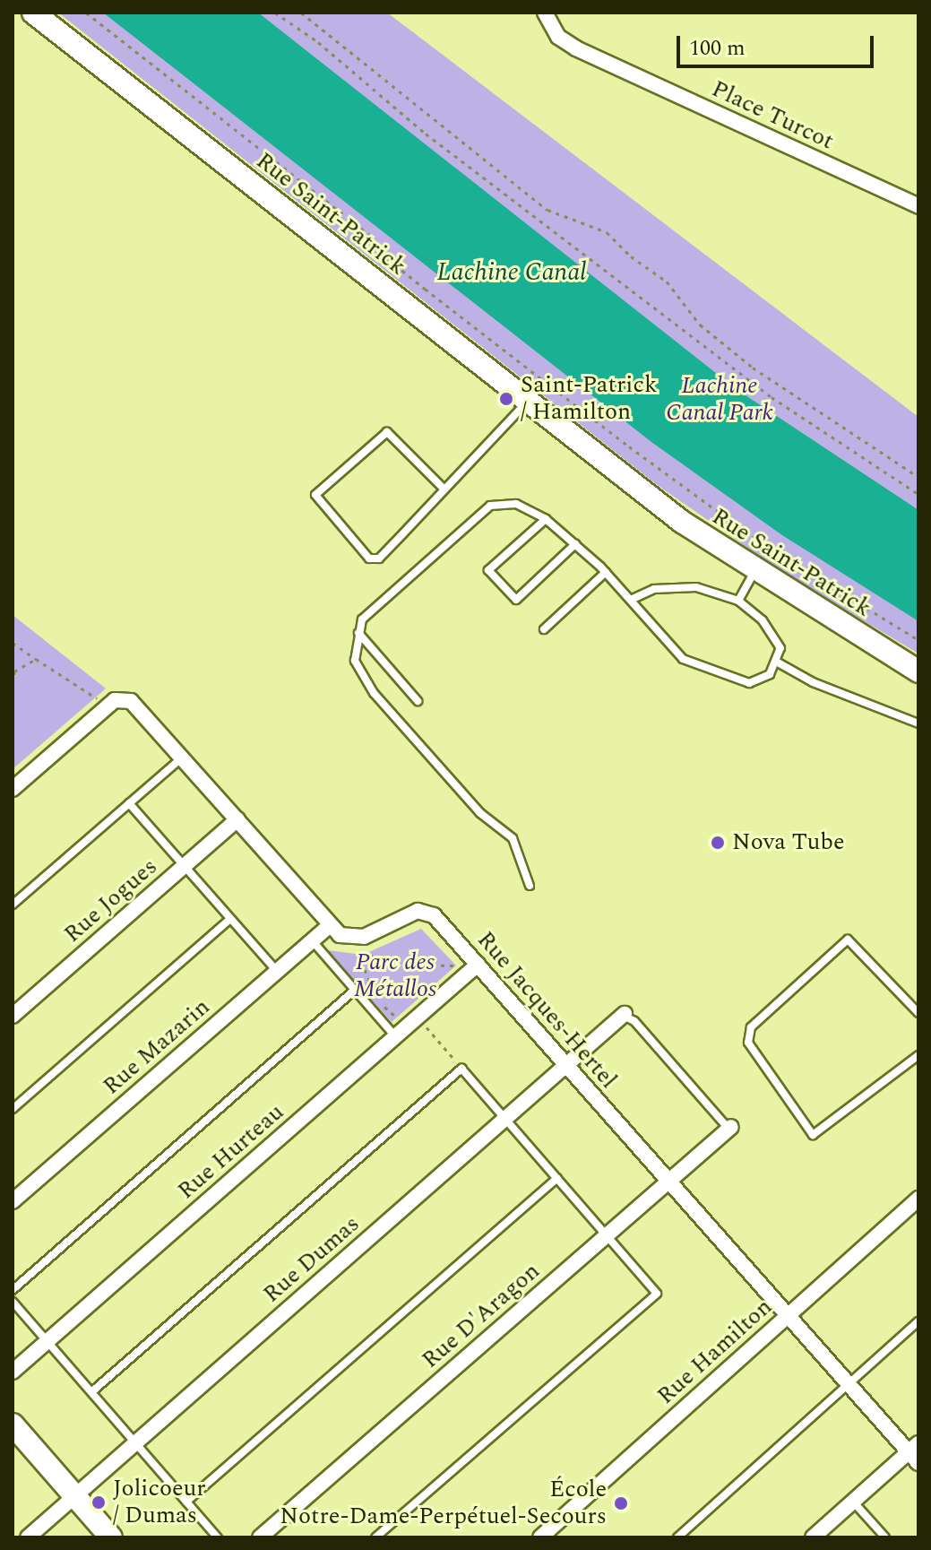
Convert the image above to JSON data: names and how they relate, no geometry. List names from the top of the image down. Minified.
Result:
{"streets":{"main road":["Rue Saint-Patrick"],"street":["Place Turcot","Rue Jogues","Rue Jacques-Hertel","Rue Mazarin","Rue Hurteau","Rue Dumas","Rue D'Aragon","Rue Hamilton"]},"crossings":[["Rue Jacques-Hertel","Rue Mazarin"],["Rue Jacques-Hertel","Rue Hurteau"],["Rue Jacques-Hertel","Rue Dumas"],["Rue Jacques-Hertel","Rue D'Aragon"],["Rue Jacques-Hertel","Rue Hamilton"]],"water":["Lachine Canal"],"parks":["Lachine Canal Park","Parc des Métallos"],"places":["Saint-Patrick / Hamilton","Nova Tube","Jolicoeur / Dumas","École Notre-Dame-Perpétuel-Secours"],"scale_bar":"100 m"}
